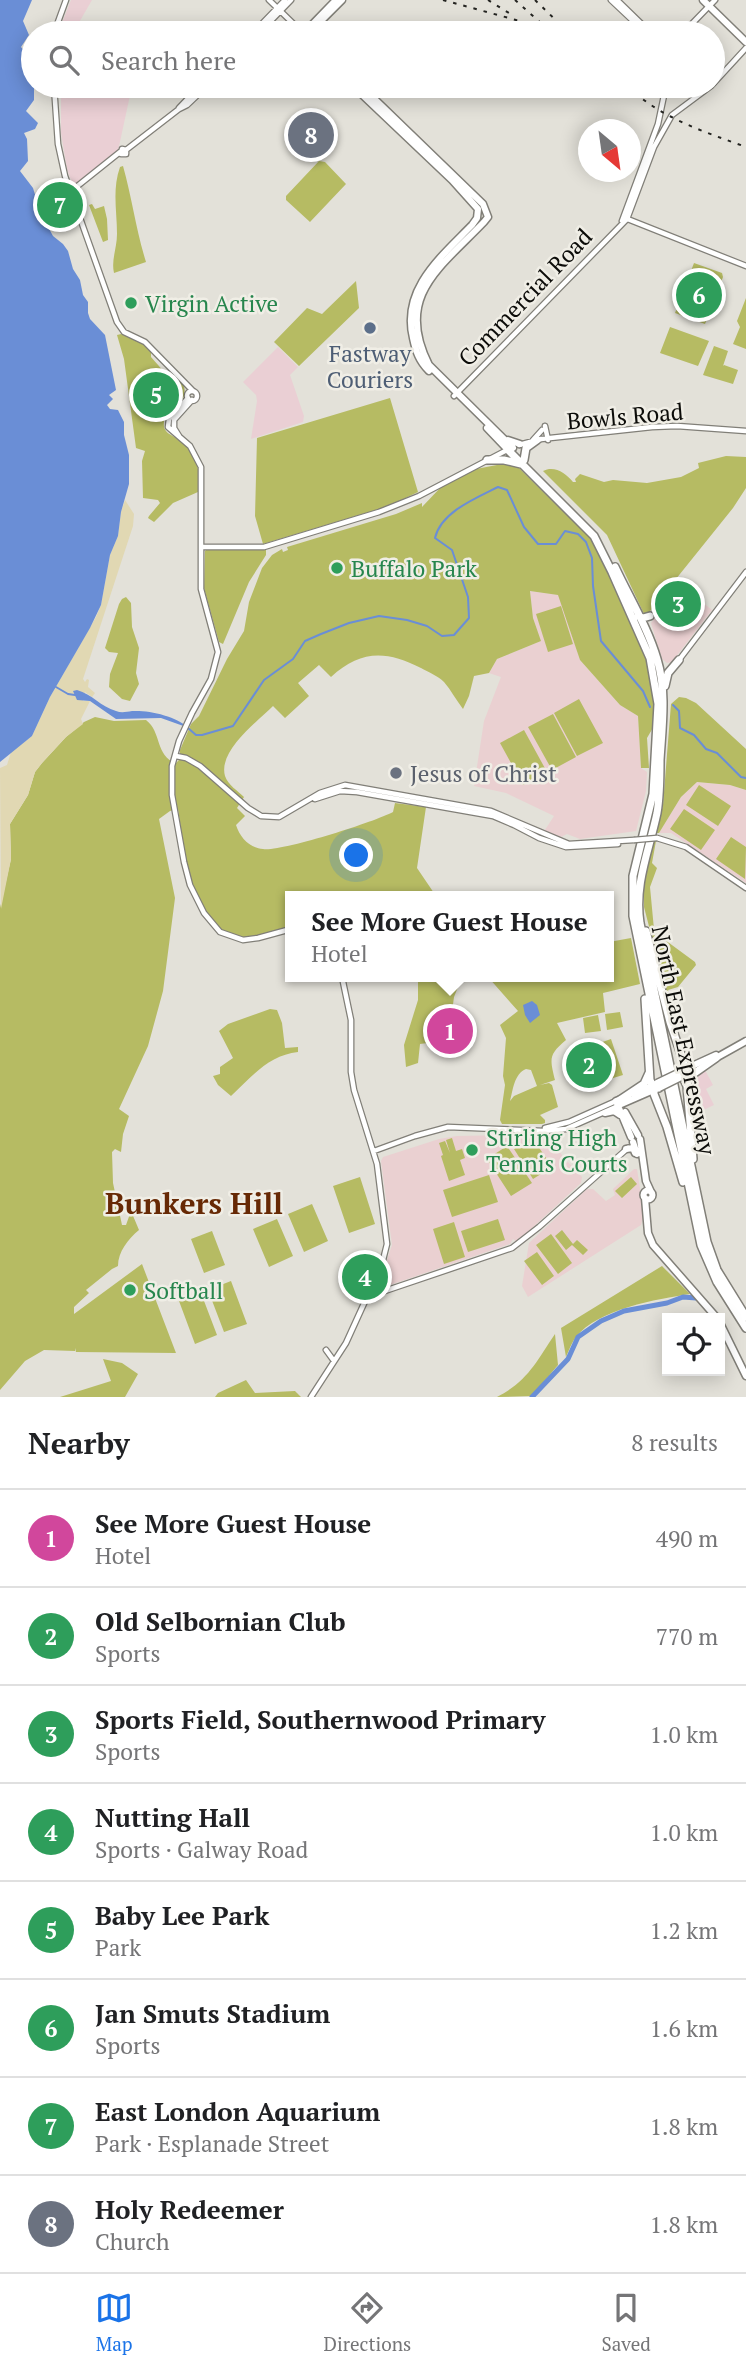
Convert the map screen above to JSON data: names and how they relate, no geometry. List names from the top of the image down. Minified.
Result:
{"streets":{"highway":["North East Expressway"],"street":["Commercial Road","Bowls Road"]},"districts":["Bunkers Hill"],"places":["Virgin Active","Fastway Couriers","Buffalo Park","Jesus of Christ","Stirling High Tennis Courts","Softball"],"north":"bottom right","page":{"search":"Search here","pins":["8","7","6","5","3","1","2","4"],"popup":["See More Guest House","Hotel"],"heading":["Nearby","8 results"],"list":[{"mark":"1","name":"See More Guest House","note":"Hotel","value":"490 m"},{"mark":"2","name":"Old Selbornian Club","note":"Sports","value":"770 m"},{"mark":"3","name":"Sports Field, Southernwood Primary","note":"Sports","value":"1.0 km"},{"mark":"4","name":"Nutting Hall","note":"Sports · Galway Road","value":"1.0 km"},{"mark":"5","name":"Baby Lee Park","note":"Park","value":"1.2 km"},{"mark":"6","name":"Jan Smuts Stadium","note":"Sports","value":"1.6 km"},{"mark":"7","name":"East London Aquarium","note":"Park · Esplanade Street","value":"1.8 km"},{"mark":"8","name":"Holy Redeemer","note":"Church","value":"1.8 km"}],"nav":["Map","Directions","Saved"]}}
